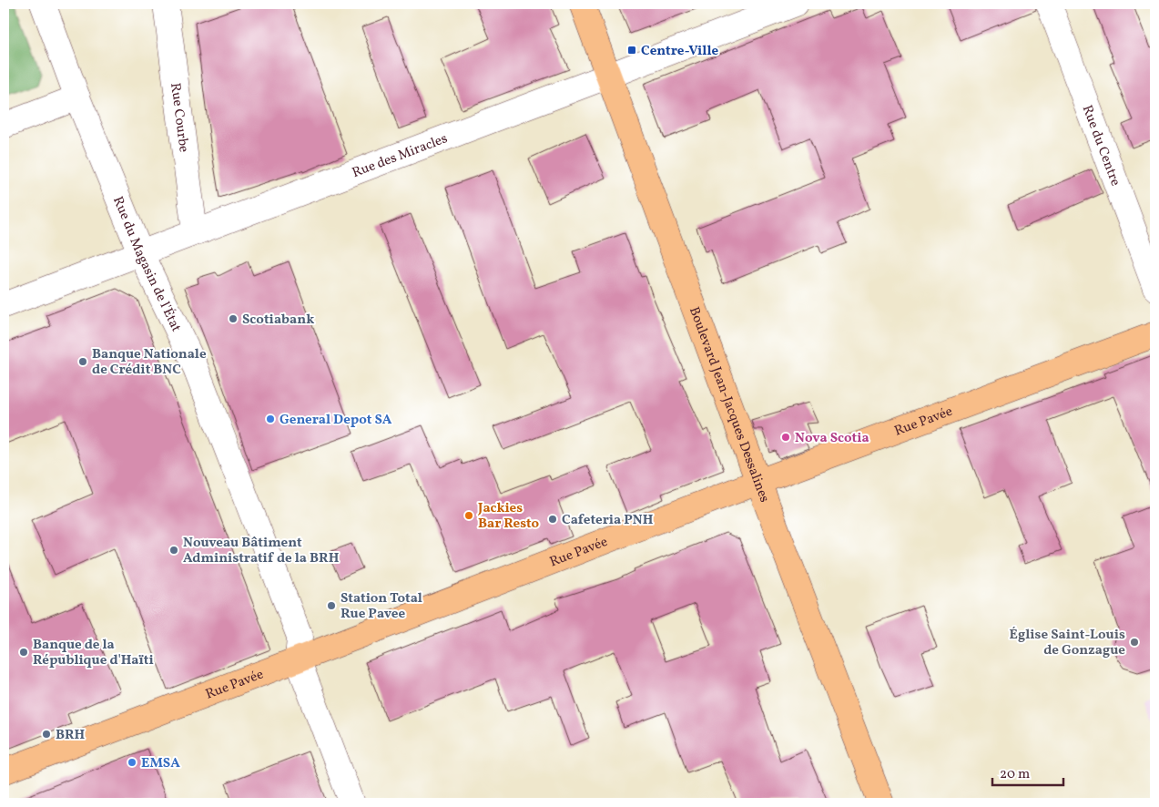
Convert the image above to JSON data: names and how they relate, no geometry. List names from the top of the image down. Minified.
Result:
{"streets":{"main road":["Boulevard Jean-Jacques Dessalines","Rue Pavée"],"street":["Rue Courbe","Rue du Centre","Rue des Miracles","Rue du Magasin de l'État"]},"crossings":[["Rue Courbe","Rue des Miracles"],["Rue des Miracles","Rue du Magasin de l'État"],["Rue des Miracles","Boulevard Jean-Jacques Dessalines"],["Rue du Magasin de l'État","Rue Pavée"],["Boulevard Jean-Jacques Dessalines","Rue Pavée"]],"places":{"transit":["Centre-Ville"],"other":["Scotiabank","Banque Nationale de Crédit BNC","General Depot SA","Nova Scotia","Jackies Bar Resto","Cafeteria PNH","Nouveau Bâtiment Administratif de la BRH","Station Total Rue Pavee","Église Saint-Louis de Gonzague","Banque de la République d'Haïti","BRH","EMSA"]},"scale_bar":"20 m"}
